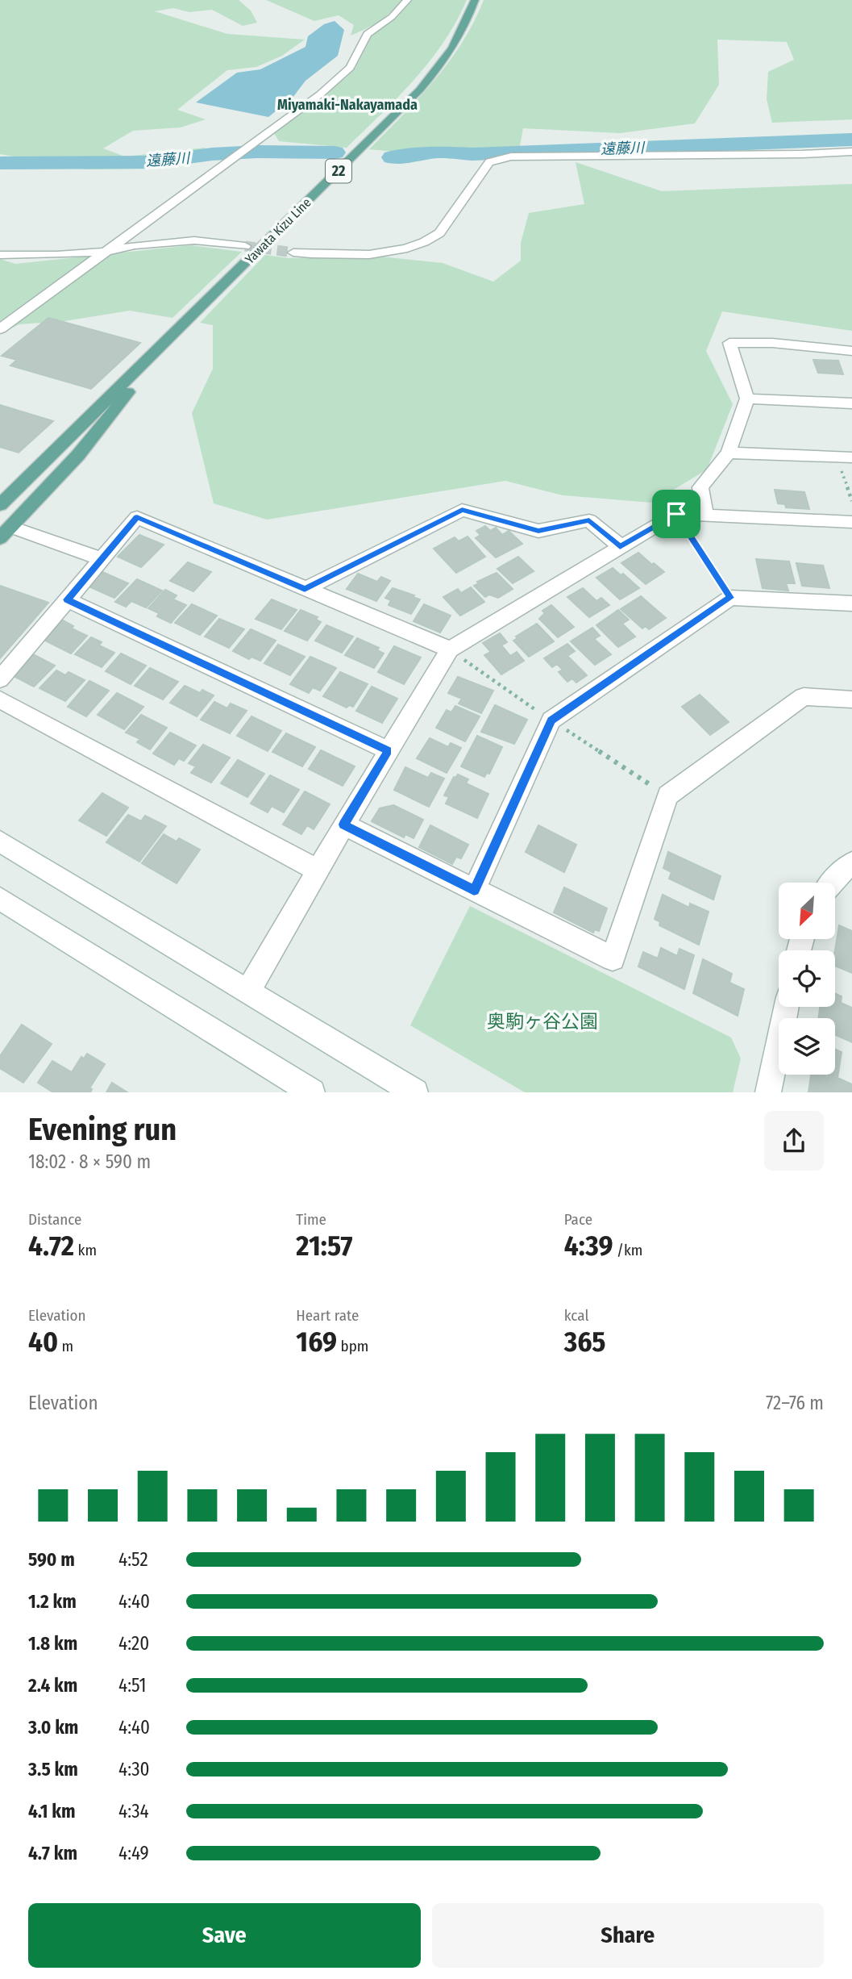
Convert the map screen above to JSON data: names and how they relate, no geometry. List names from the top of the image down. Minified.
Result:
{"streets":{"main road":["22","Yawata Kizu Line"]},"districts":["Miyamaki-Nakayamada"],"water":["遠藤川"],"parks":["奥駒ヶ谷公園"],"north":"bottom left","page":{"heading":["Evening run","18:02 · 8 × 590 m"],"stats":[["Distance","4.72 km"],["Time","21:57"],["Pace","4:39 /km"],["Elevation","40 m"],["Heart rate","169 bpm"],["kcal","365"]],"chart":["Elevation","72–76 m"],"list":[{"name":"590 m","note":"4:52"},{"name":"1.2 km","note":"4:40"},{"name":"1.8 km","note":"4:20"},{"name":"2.4 km","note":"4:51"},{"name":"3.0 km","note":"4:40"},{"name":"3.5 km","note":"4:30"},{"name":"4.1 km","note":"4:34"},{"name":"4.7 km","note":"4:49"}],"buttons":["Save","Share"]}}
